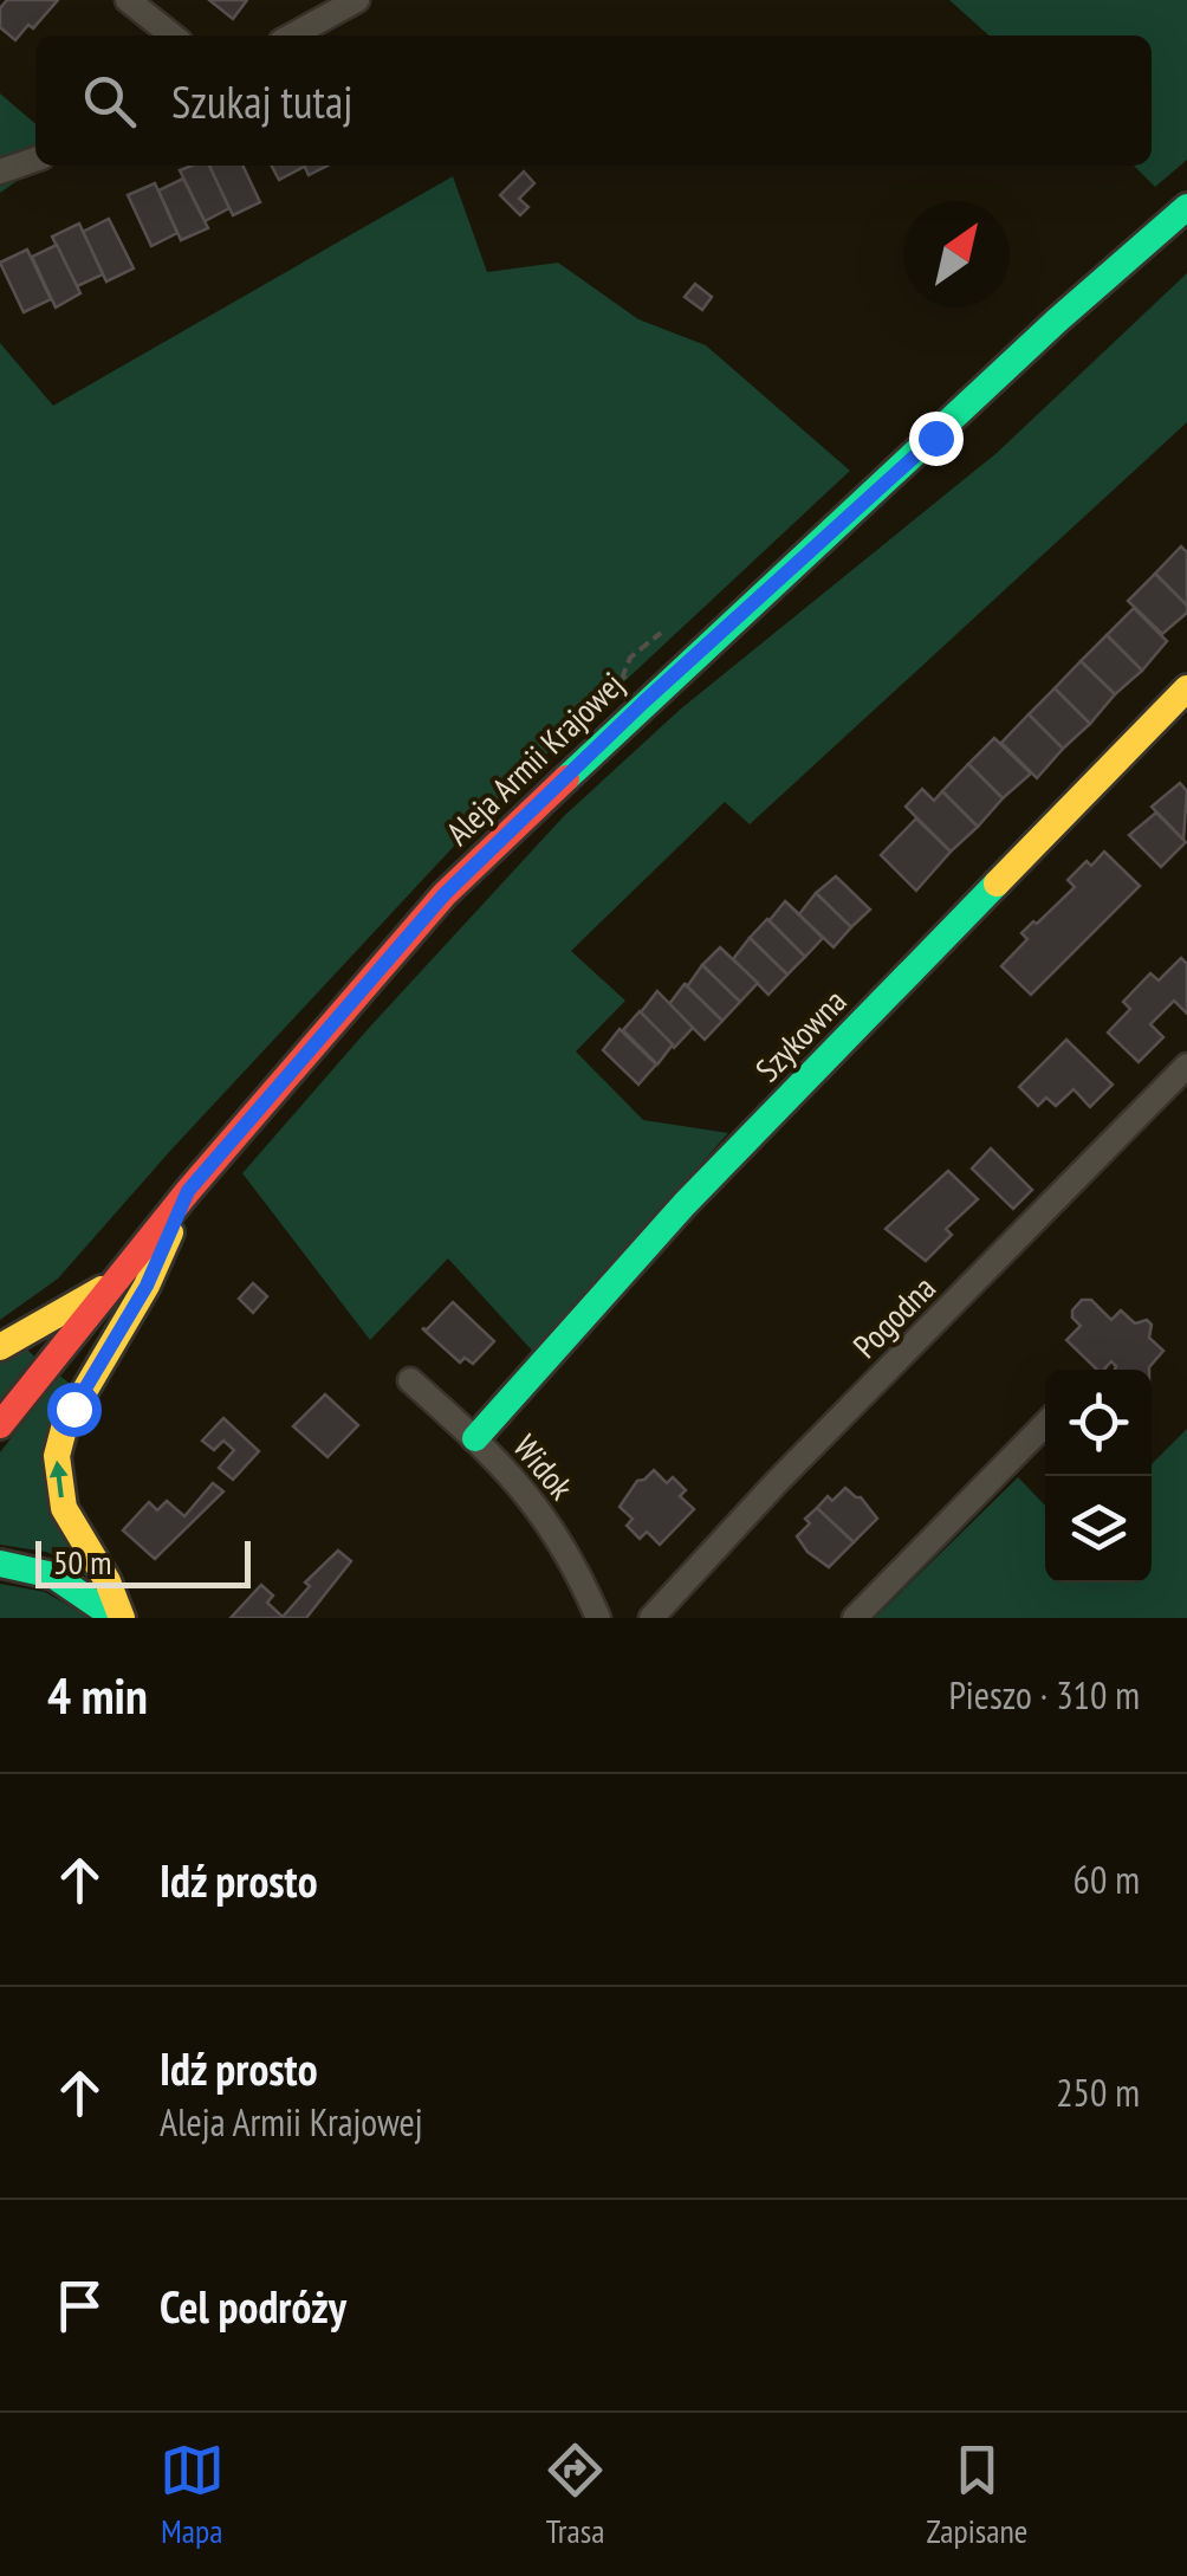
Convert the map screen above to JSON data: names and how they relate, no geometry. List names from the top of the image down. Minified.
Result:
{"streets":{"main road":["Aleja Armii Krajowej","Szykowna"],"street":["Pogodna","Widok"]},"crossings":[["Szykowna","Widok"]],"scale_bar":"50 m","north":"top right","page":{"search":"Szukaj tutaj","scale":"50 m","heading":["4 min","Pieszo · 310 m"],"list":[["Idź prosto","60 m"],["Idź prosto","Aleja Armii Krajowej","250 m"],"Cel podróży"],"nav":["Mapa","Trasa","Zapisane"]}}
